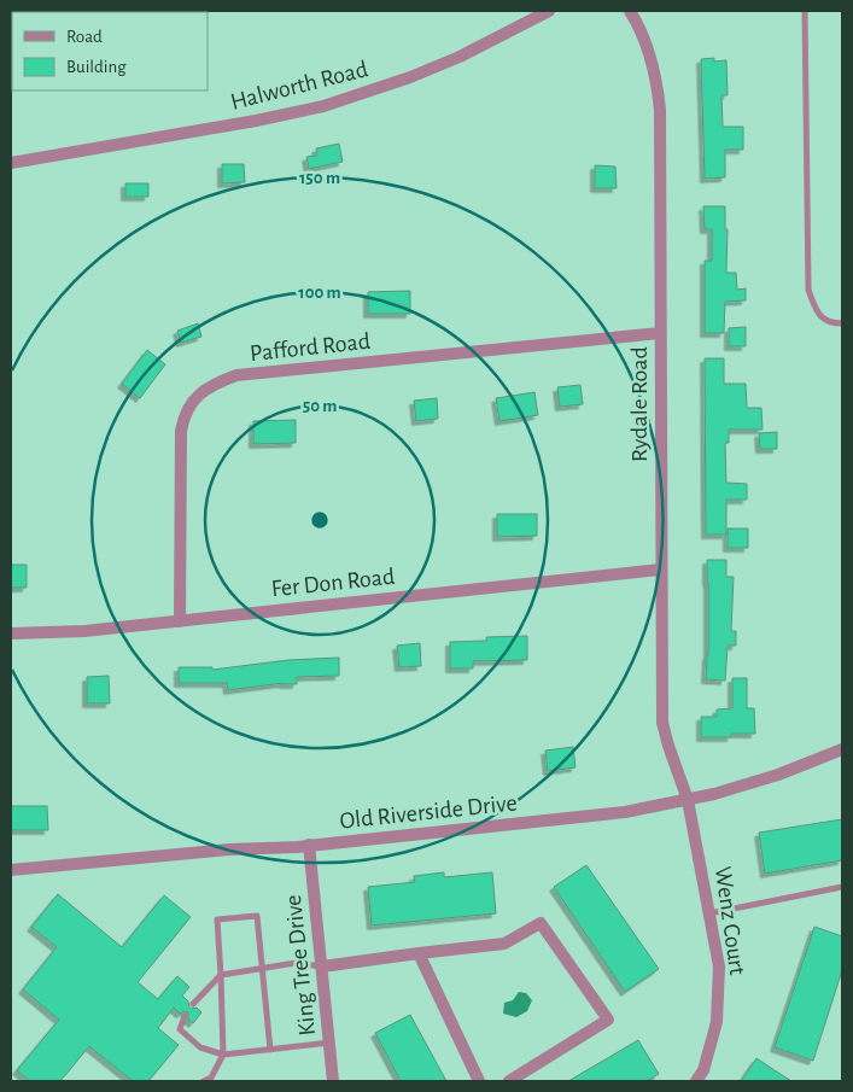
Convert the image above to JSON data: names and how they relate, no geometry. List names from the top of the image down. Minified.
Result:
{"streets":{"street":["Halworth Road","Pafford Road","Rydale Road","Fer Don Road","Old Riverside Drive","Wenz Court","King Tree Drive"]},"crossings":[["Pafford Road","Rydale Road"],["Pafford Road","Fer Don Road"],["Rydale Road","Fer Don Road"],["Rydale Road","Old Riverside Drive"],["Rydale Road","Wenz Court"],["Old Riverside Drive","Wenz Court"],["Old Riverside Drive","King Tree Drive"]],"legend":["Road","Building"],"rings":["150 m","100 m","50 m"]}
